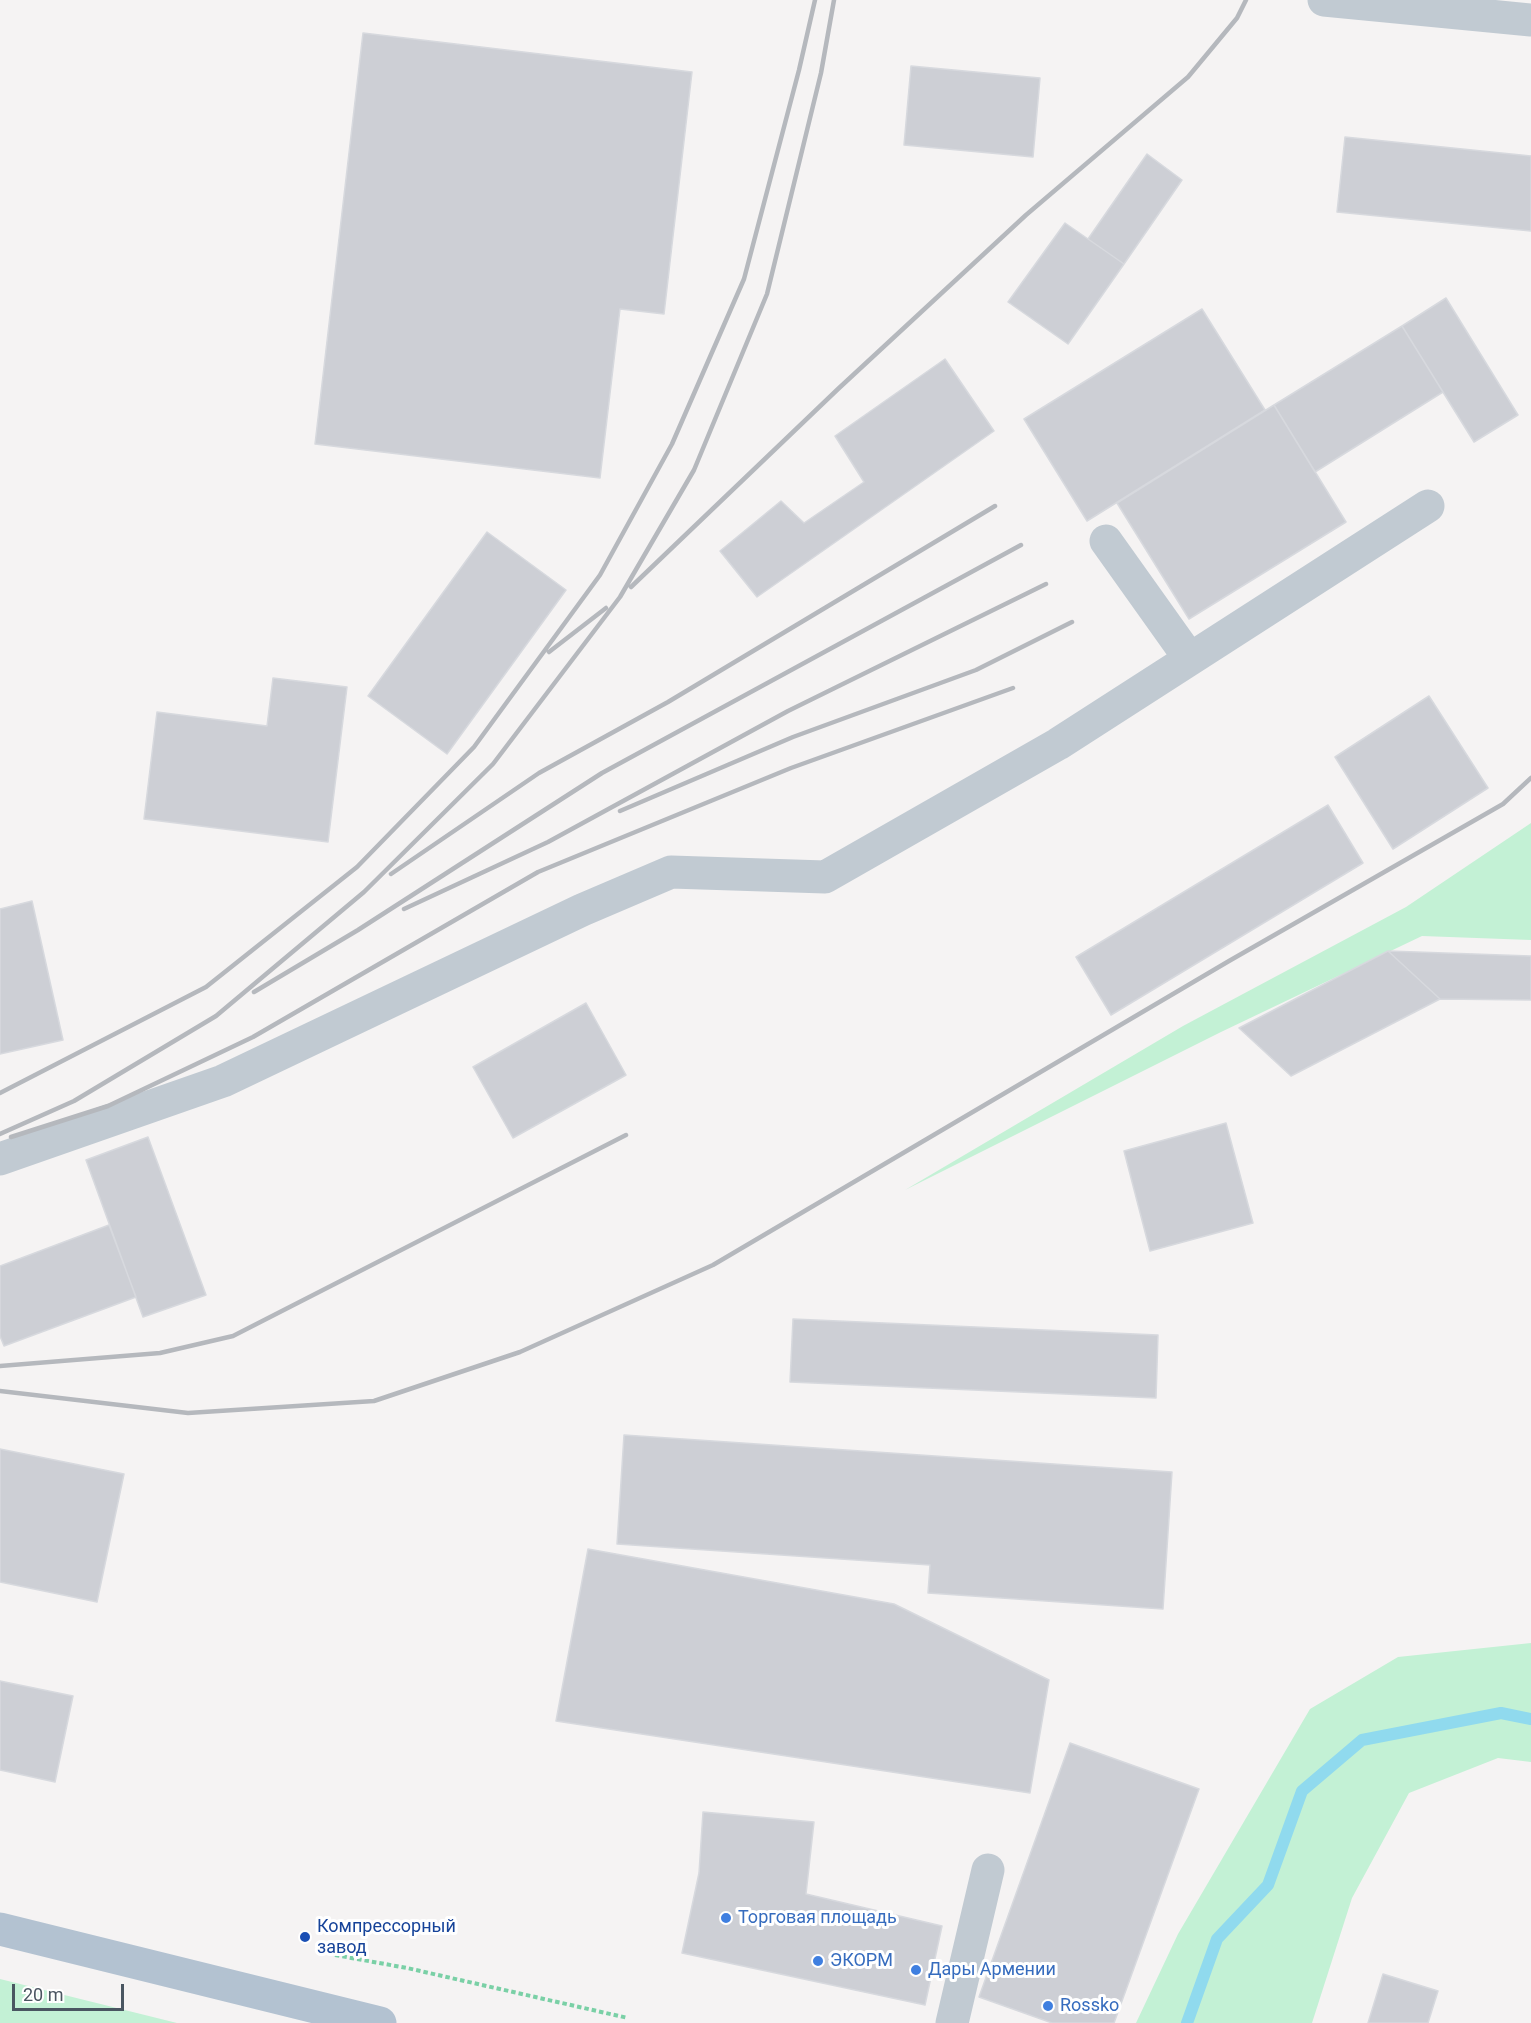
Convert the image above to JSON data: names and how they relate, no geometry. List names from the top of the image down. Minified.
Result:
{"places":["Торговая площадь","Компрессорный завод","ЭКОРМ","Дары Армении","Rossko"],"scale_bar":"20 m"}
